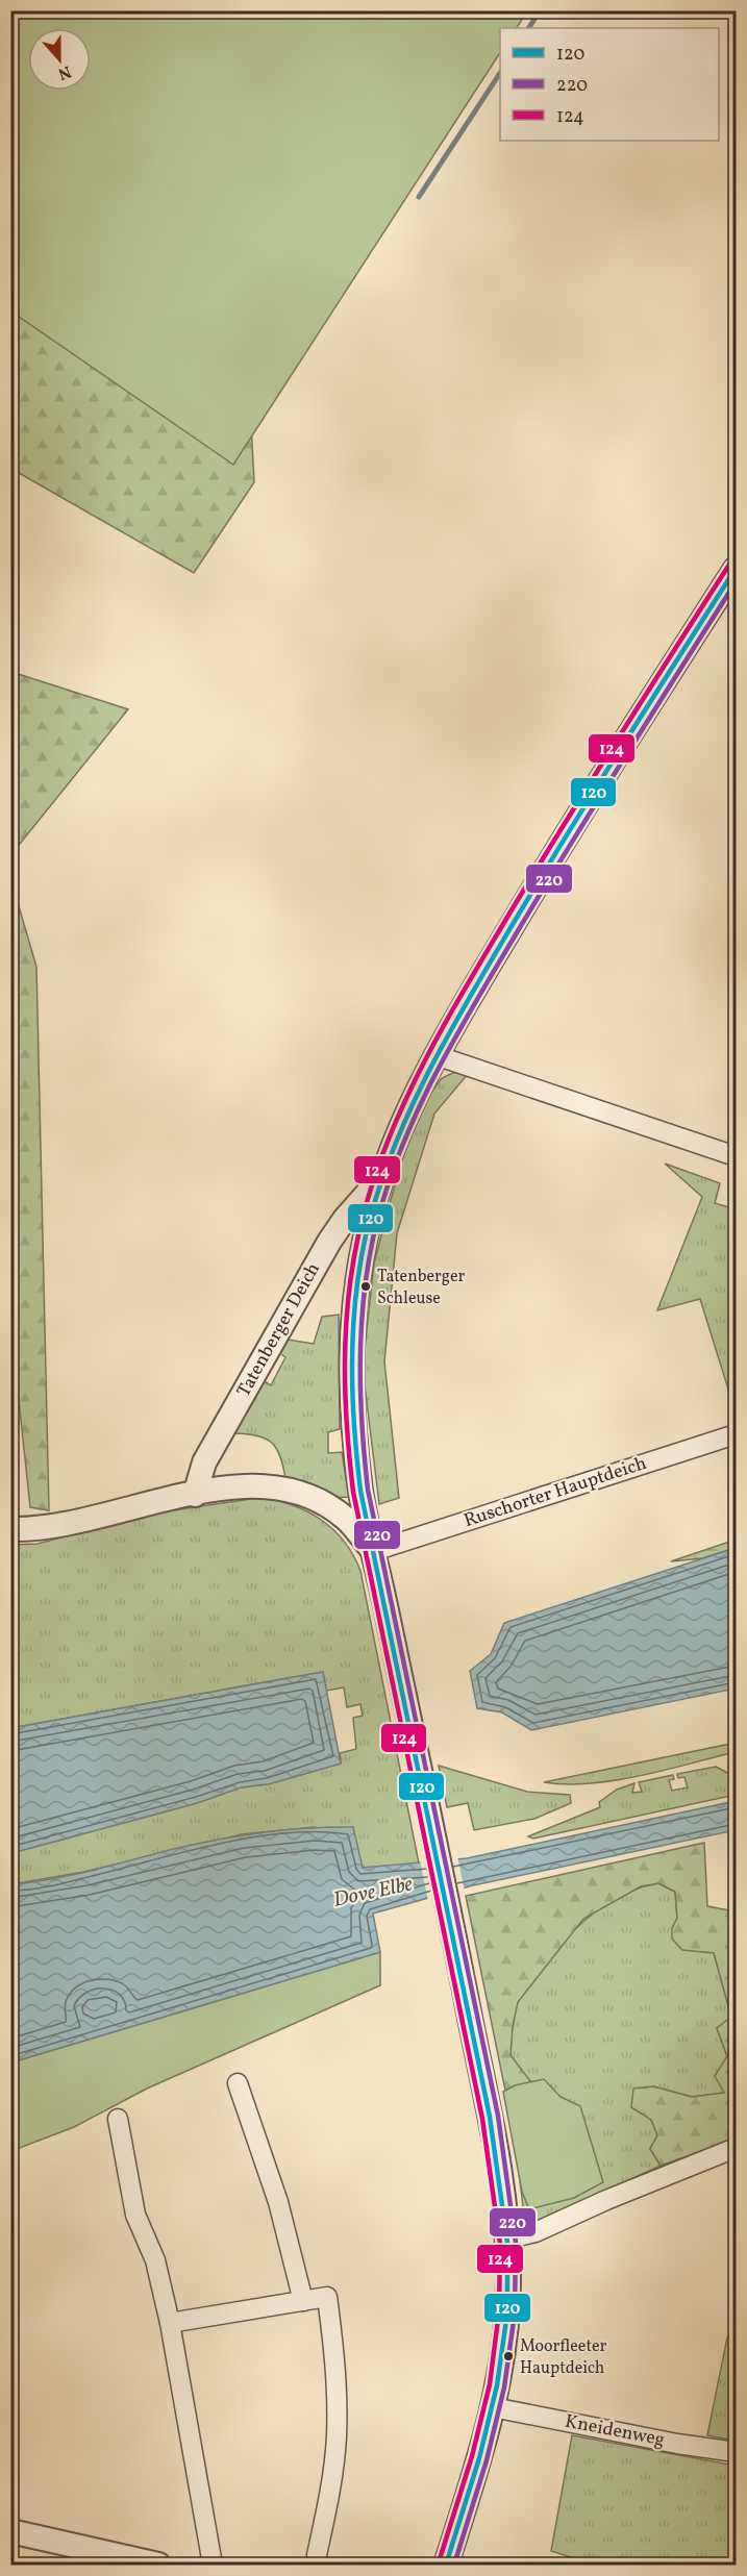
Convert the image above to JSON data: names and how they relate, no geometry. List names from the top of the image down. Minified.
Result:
{"streets":{"street":["Tatenberger Deich","Ruschorter Hauptdeich","Kneidenweg"]},"water":["Dove Elbe"],"places":["Tatenberger Schleuse","Moorfleeter Hauptdeich"],"lines":["transit line 124","transit line 120","transit line 220"],"legend":["120","220","124"],"north":"bottom"}
